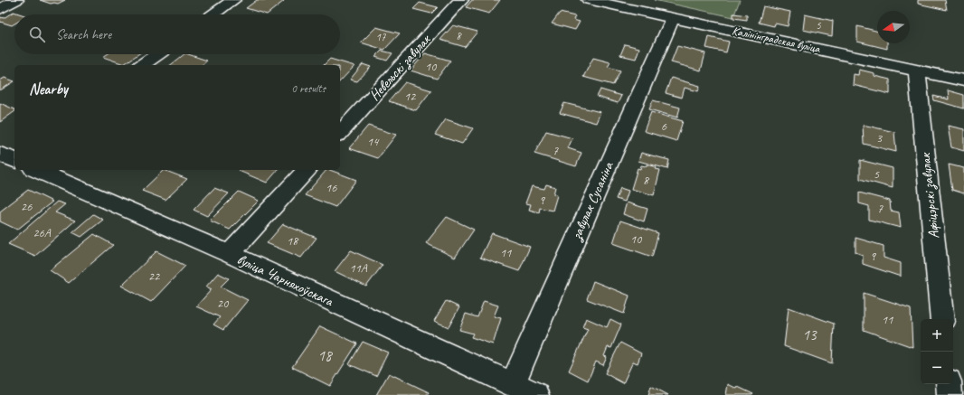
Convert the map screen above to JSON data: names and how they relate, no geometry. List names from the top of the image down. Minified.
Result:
{"streets":{"street":["Калінінградская вуліца","Невельскі завулак","Афіцэрскі завулак","завулак Сусаніна","вуліца Чарняхоўскага"]},"crossings":[["Калінінградская вуліца","Афіцэрскі завулак"],["Калінінградская вуліца","завулак Сусаніна"],["завулак Сусаніна","вуліца Чарняхоўскага"]],"house_numbers":["5","8","17","10","12","6","3","14","7","5","8","16","9","26","7","26А","10","18","11","9","11А","22","20","11","13","18"],"north":"left","page":{"search":"Search here","heading":["Nearby","0 results"],"map_buttons":["+","−"]}}
